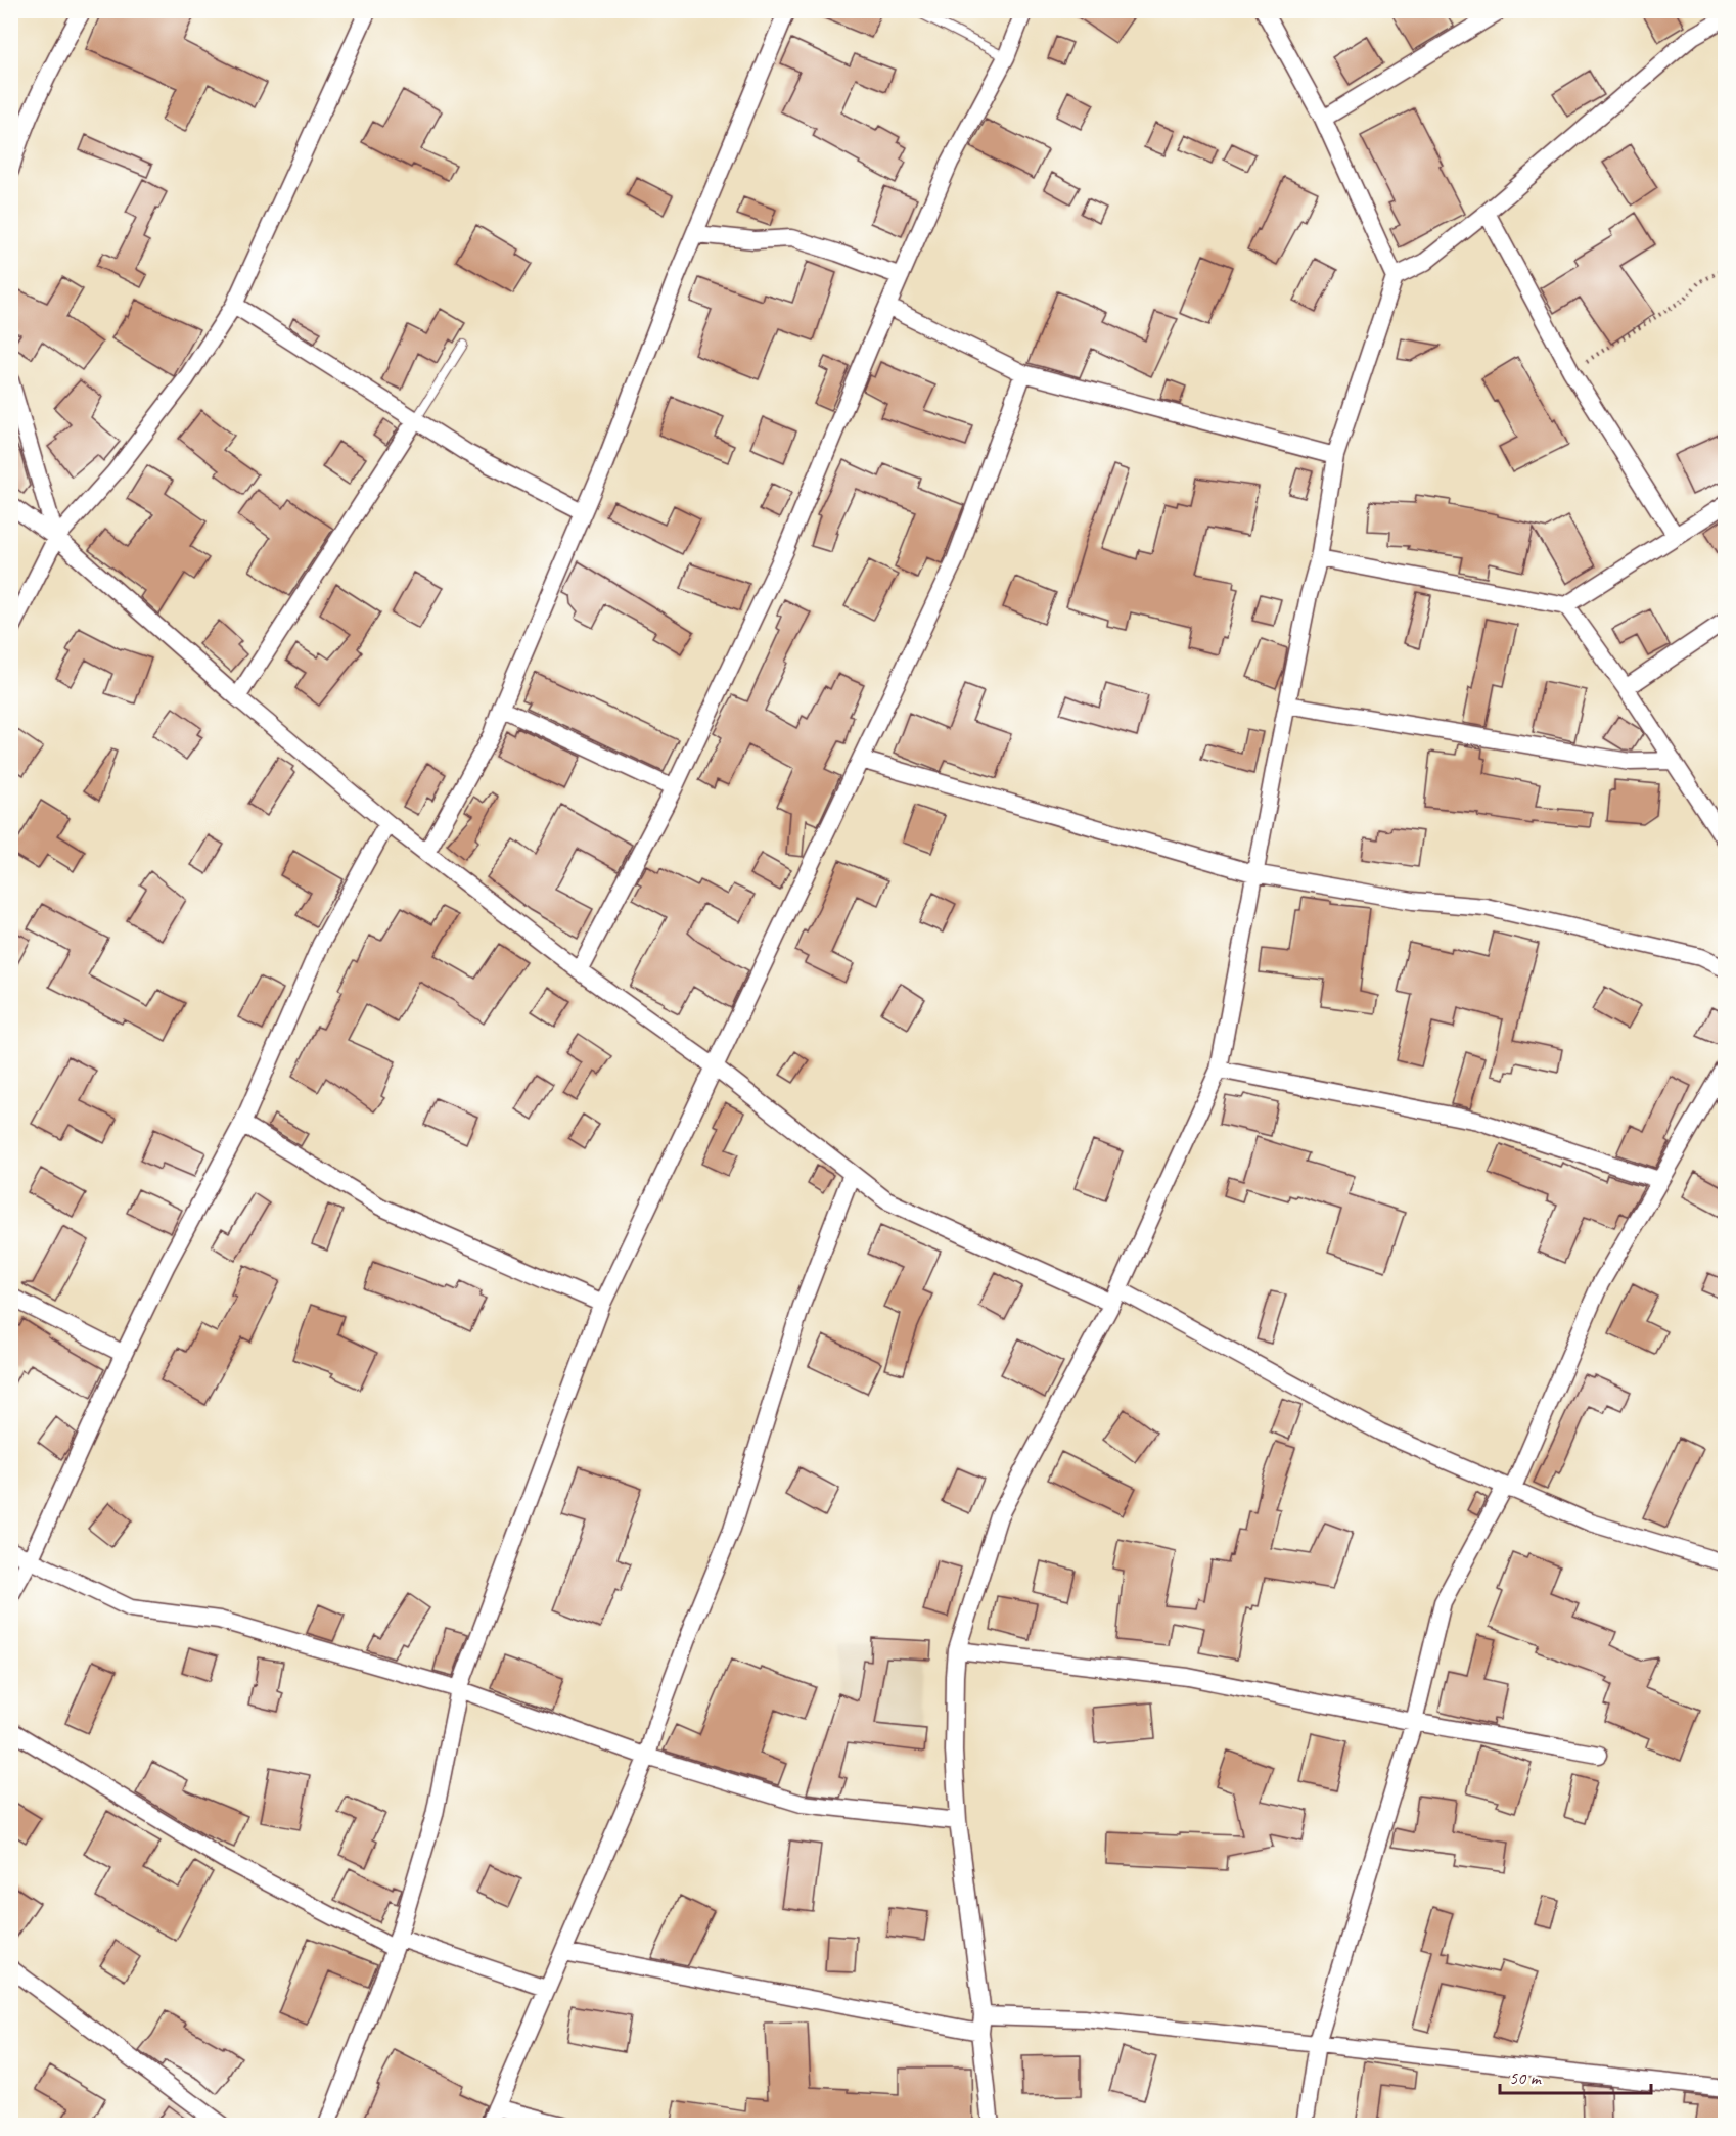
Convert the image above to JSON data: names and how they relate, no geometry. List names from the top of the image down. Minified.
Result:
{"scale_bar":"50 m"}
